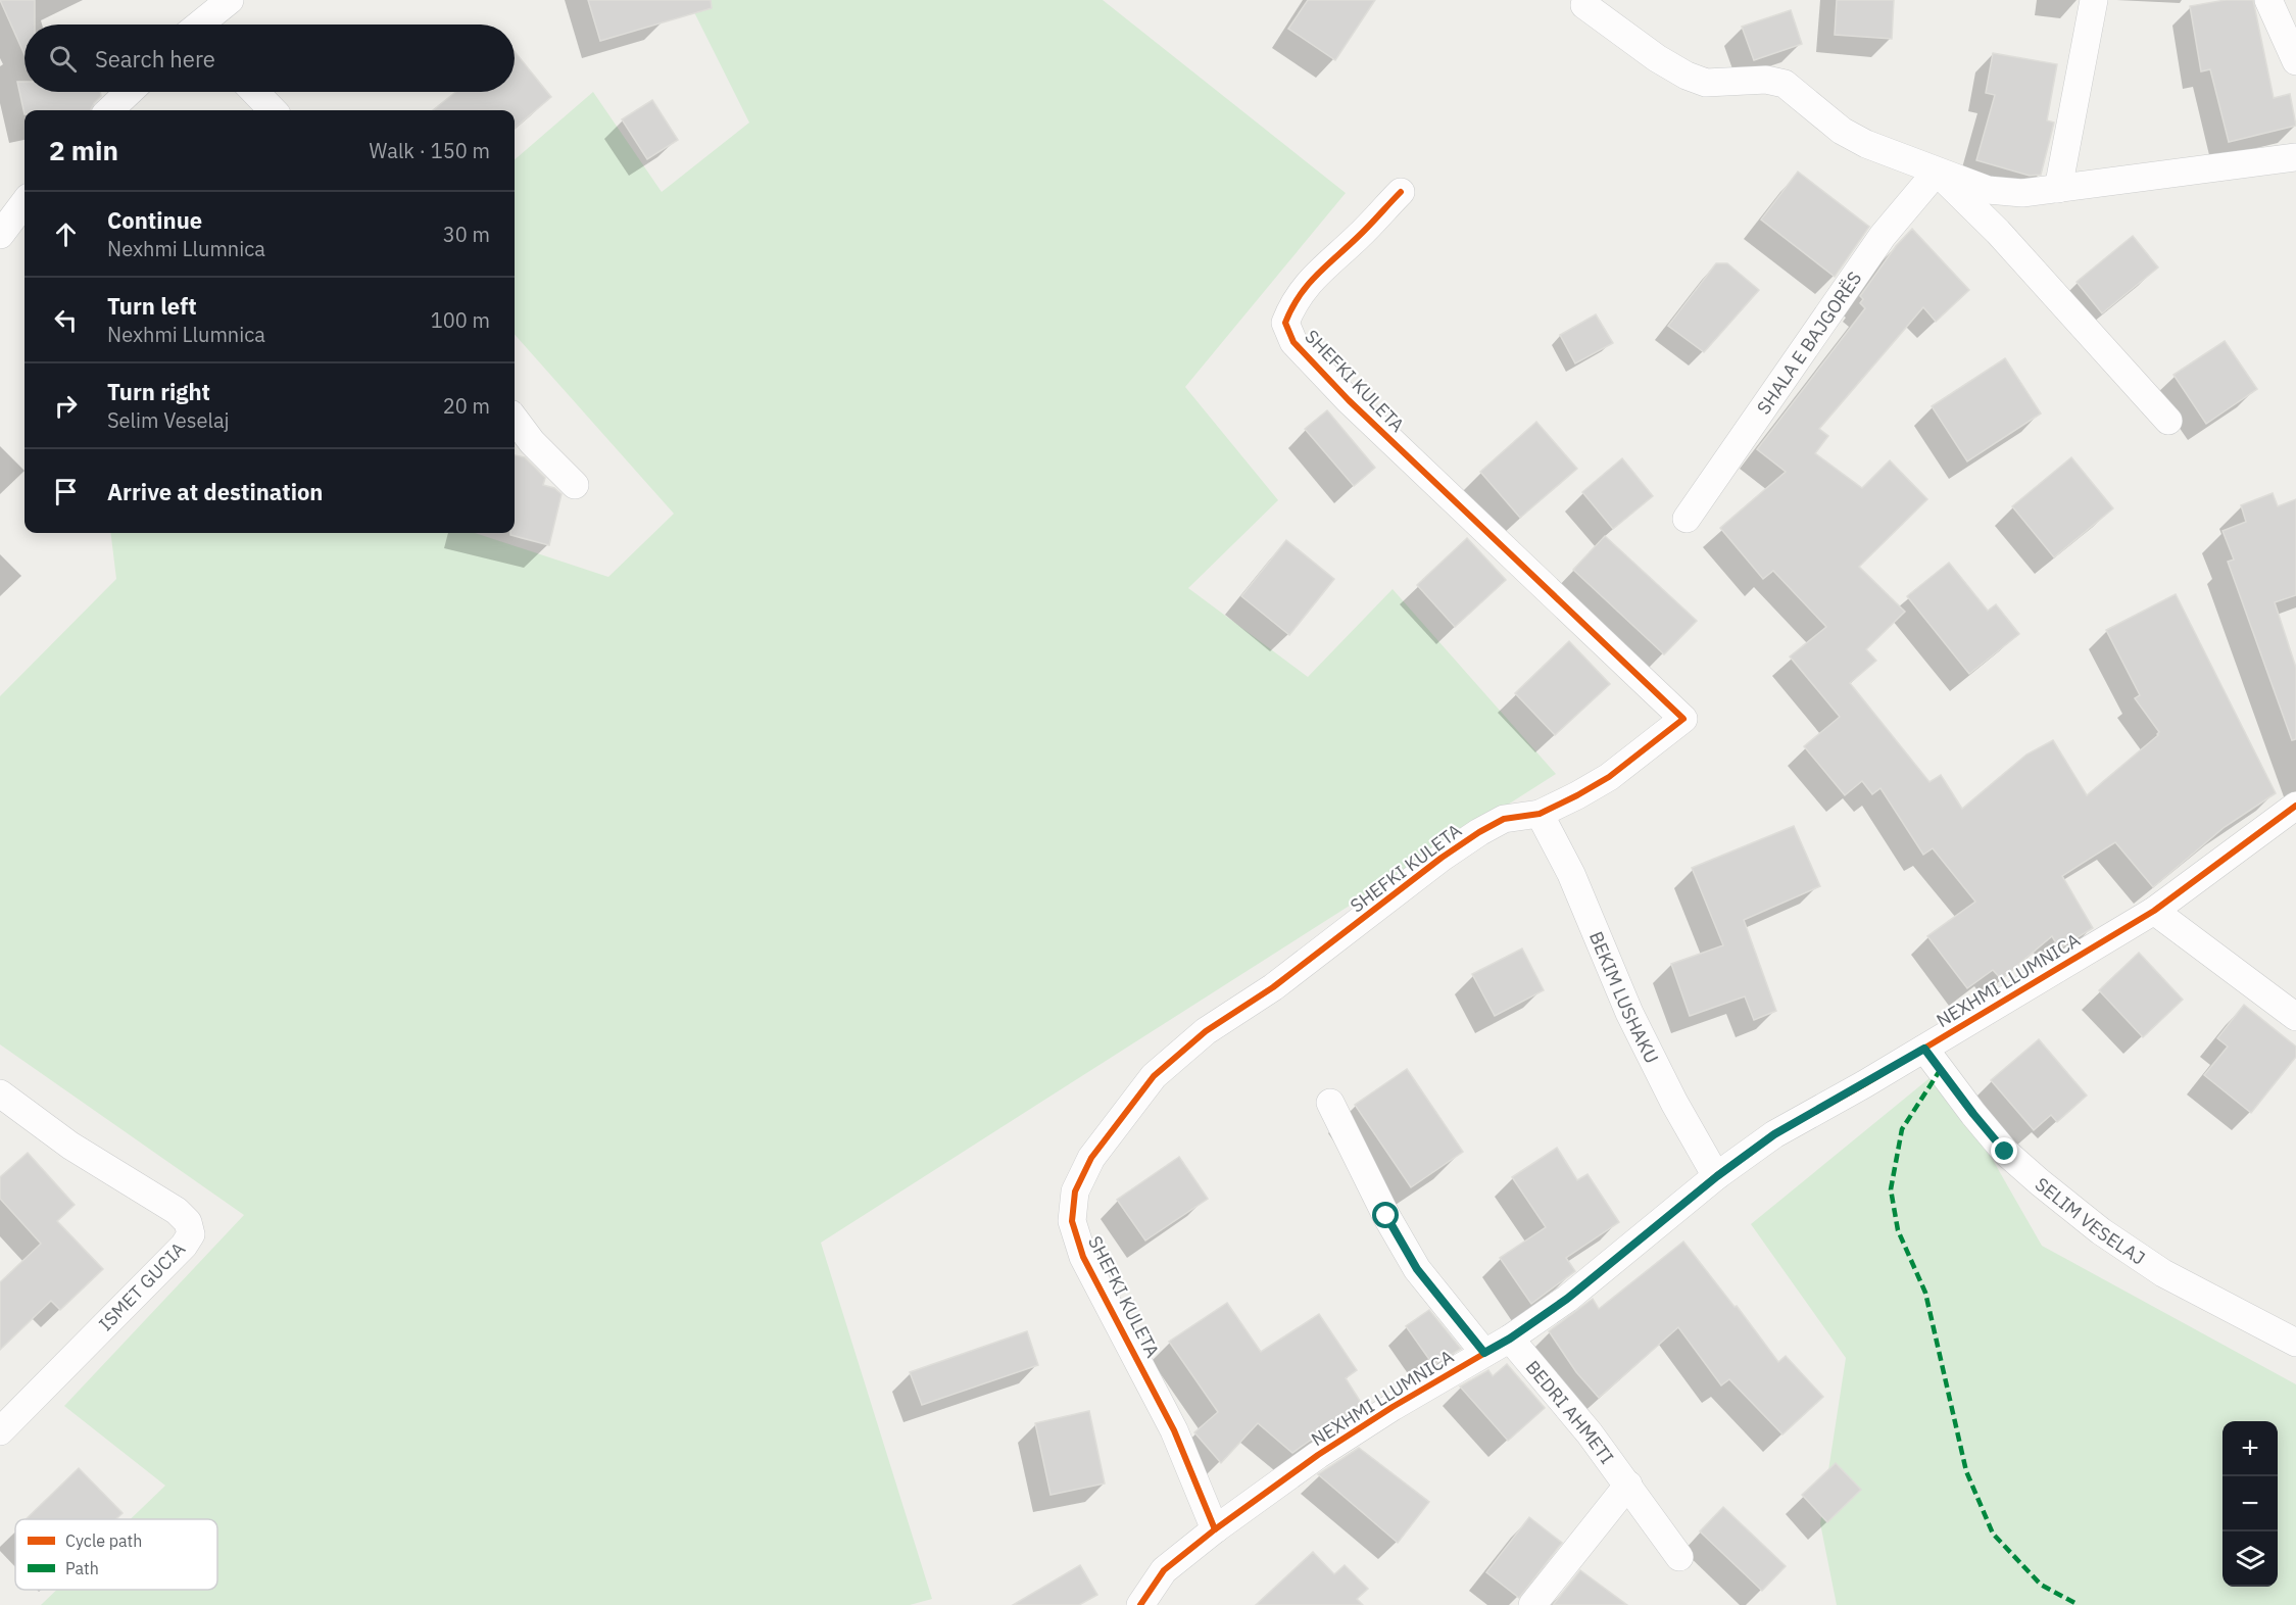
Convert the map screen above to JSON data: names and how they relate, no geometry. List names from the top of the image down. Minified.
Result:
{"streets":{"street":["SHALA E BAJGORËS","SHEFKI KULETA","NEXHMI LLUMNICA","BEKIM LUSHAKU","SELIM VESELAJ","ISMET GUCIA","BEDRI AHMETI"]},"crossings":[["SHEFKI KULETA","NEXHMI LLUMNICA"],["SHEFKI KULETA","BEKIM LUSHAKU"],["NEXHMI LLUMNICA","BEKIM LUSHAKU"],["NEXHMI LLUMNICA","SELIM VESELAJ"],["NEXHMI LLUMNICA","BEDRI AHMETI"]],"legend":["Cycle path","Path"],"page":{"search":"Search here","heading":["2 min","Walk · 150 m"],"list":[["Continue","Nexhmi Llumnica","30 m"],["Turn left","Nexhmi Llumnica","100 m"],["Turn right","Selim Veselaj","20 m"],"Arrive at destination"],"map_buttons":["+","−"]}}
